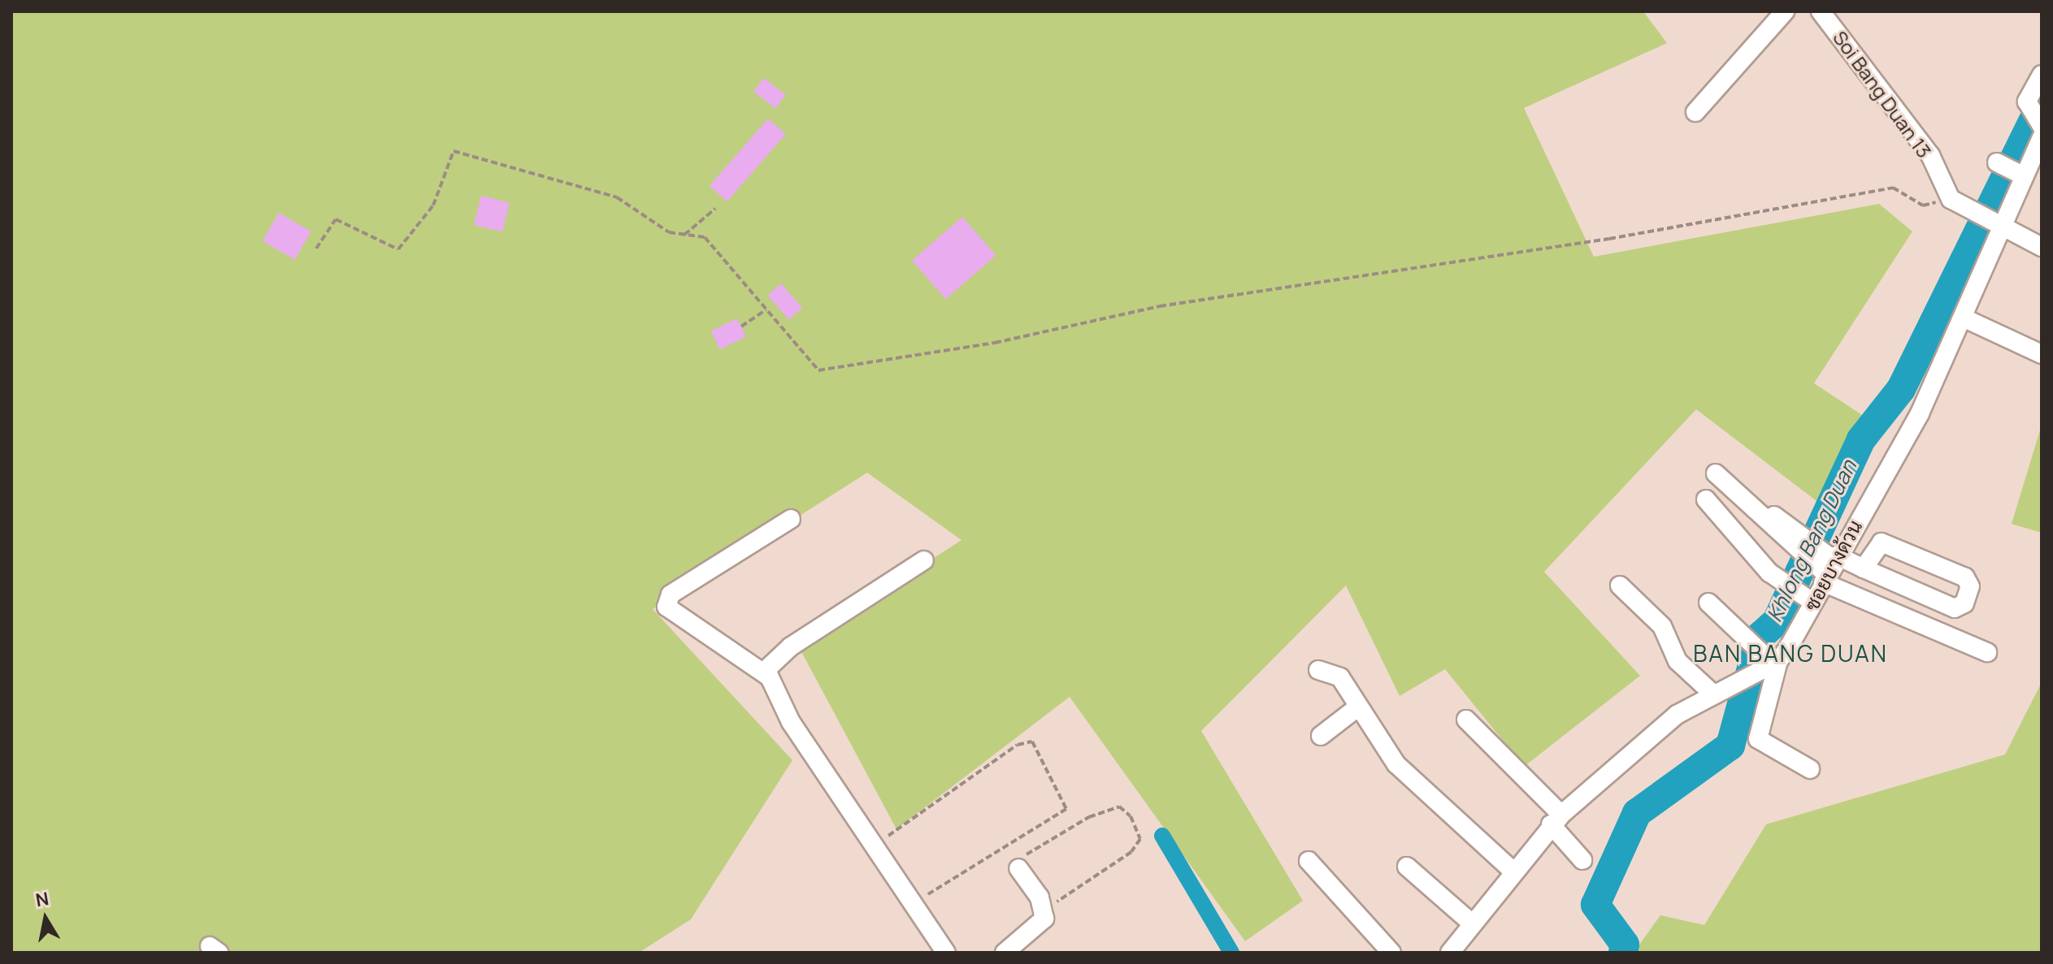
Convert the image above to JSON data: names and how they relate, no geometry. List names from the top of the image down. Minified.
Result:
{"streets":{"street":["Soi Bang Duan 13","ซอยบางด้วน"]},"districts":["BAN BANG DUAN"],"water":["Khlong Bang Duan"],"north":"top"}
